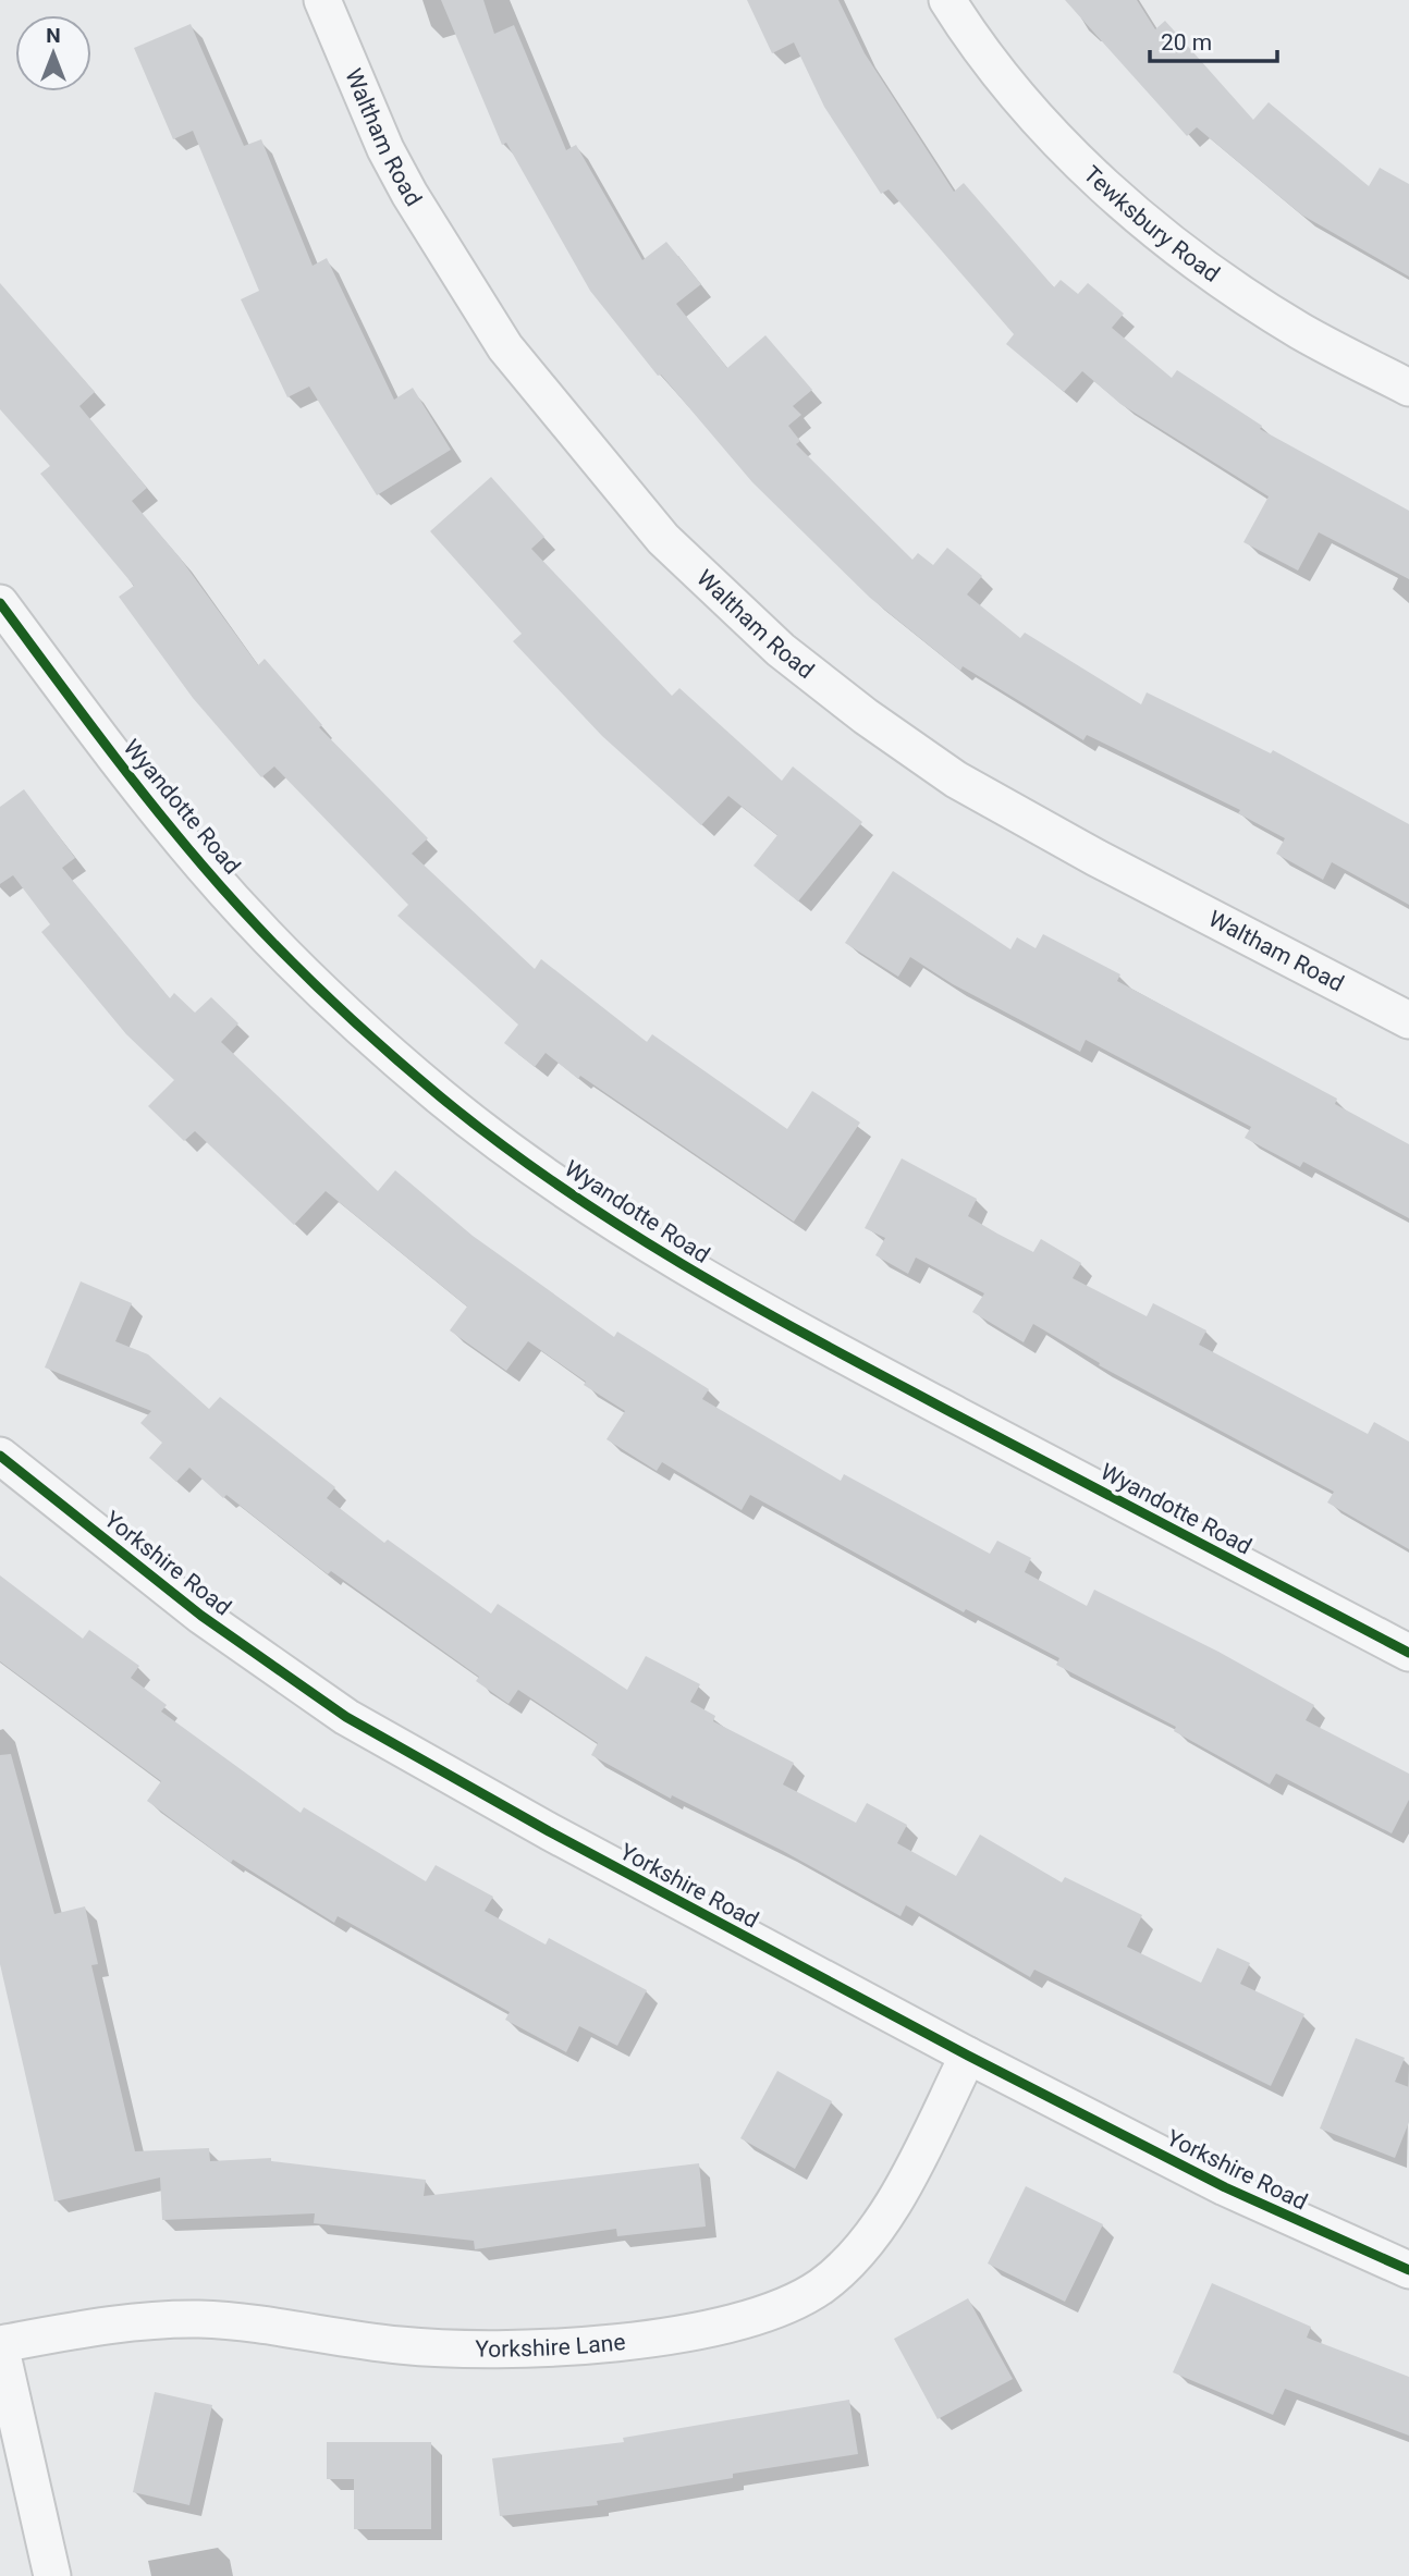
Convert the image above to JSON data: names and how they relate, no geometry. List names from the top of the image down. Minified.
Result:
{"streets":{"street":["Waltham Road","Tewksbury Road","Wyandotte Road","Yorkshire Road","Yorkshire Lane"]},"crossings":[["Yorkshire Road","Yorkshire Lane"]],"scale_bar":"20 m","north":"top"}
